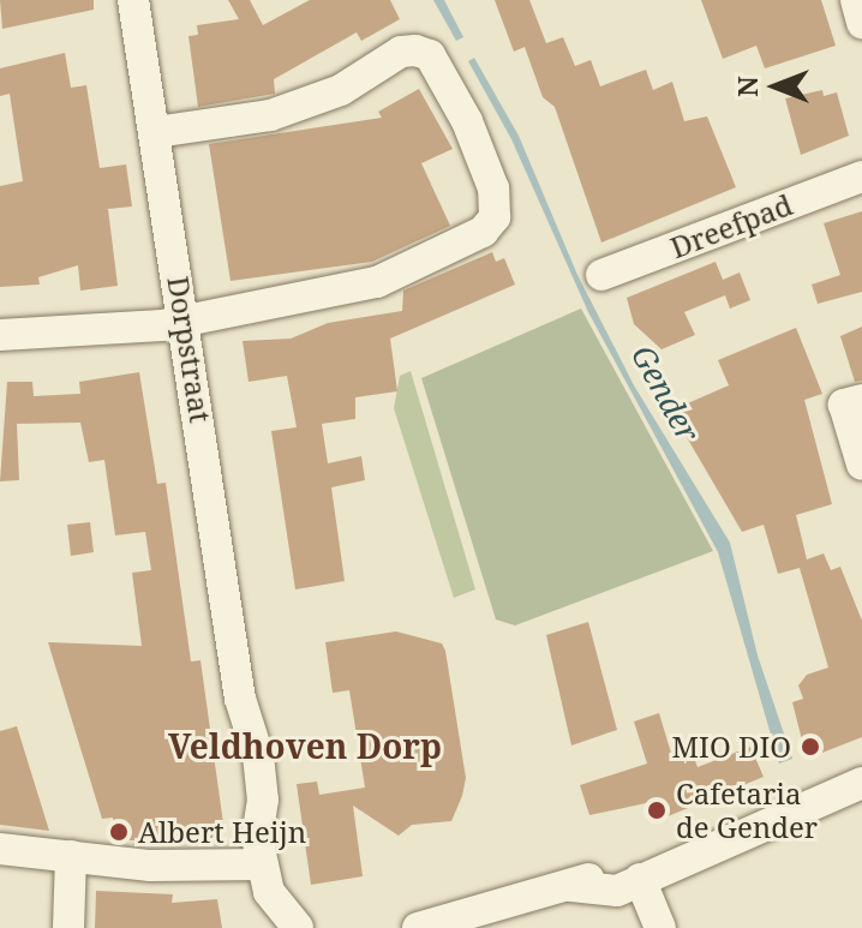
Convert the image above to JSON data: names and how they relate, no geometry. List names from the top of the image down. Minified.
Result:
{"streets":{"street":["Dreefpad","Dorpstraat"]},"districts":["Veldhoven Dorp"],"water":["Gender"],"places":["MIO DIO","Cafetaria de Gender","Albert Heijn"],"north":"left"}
